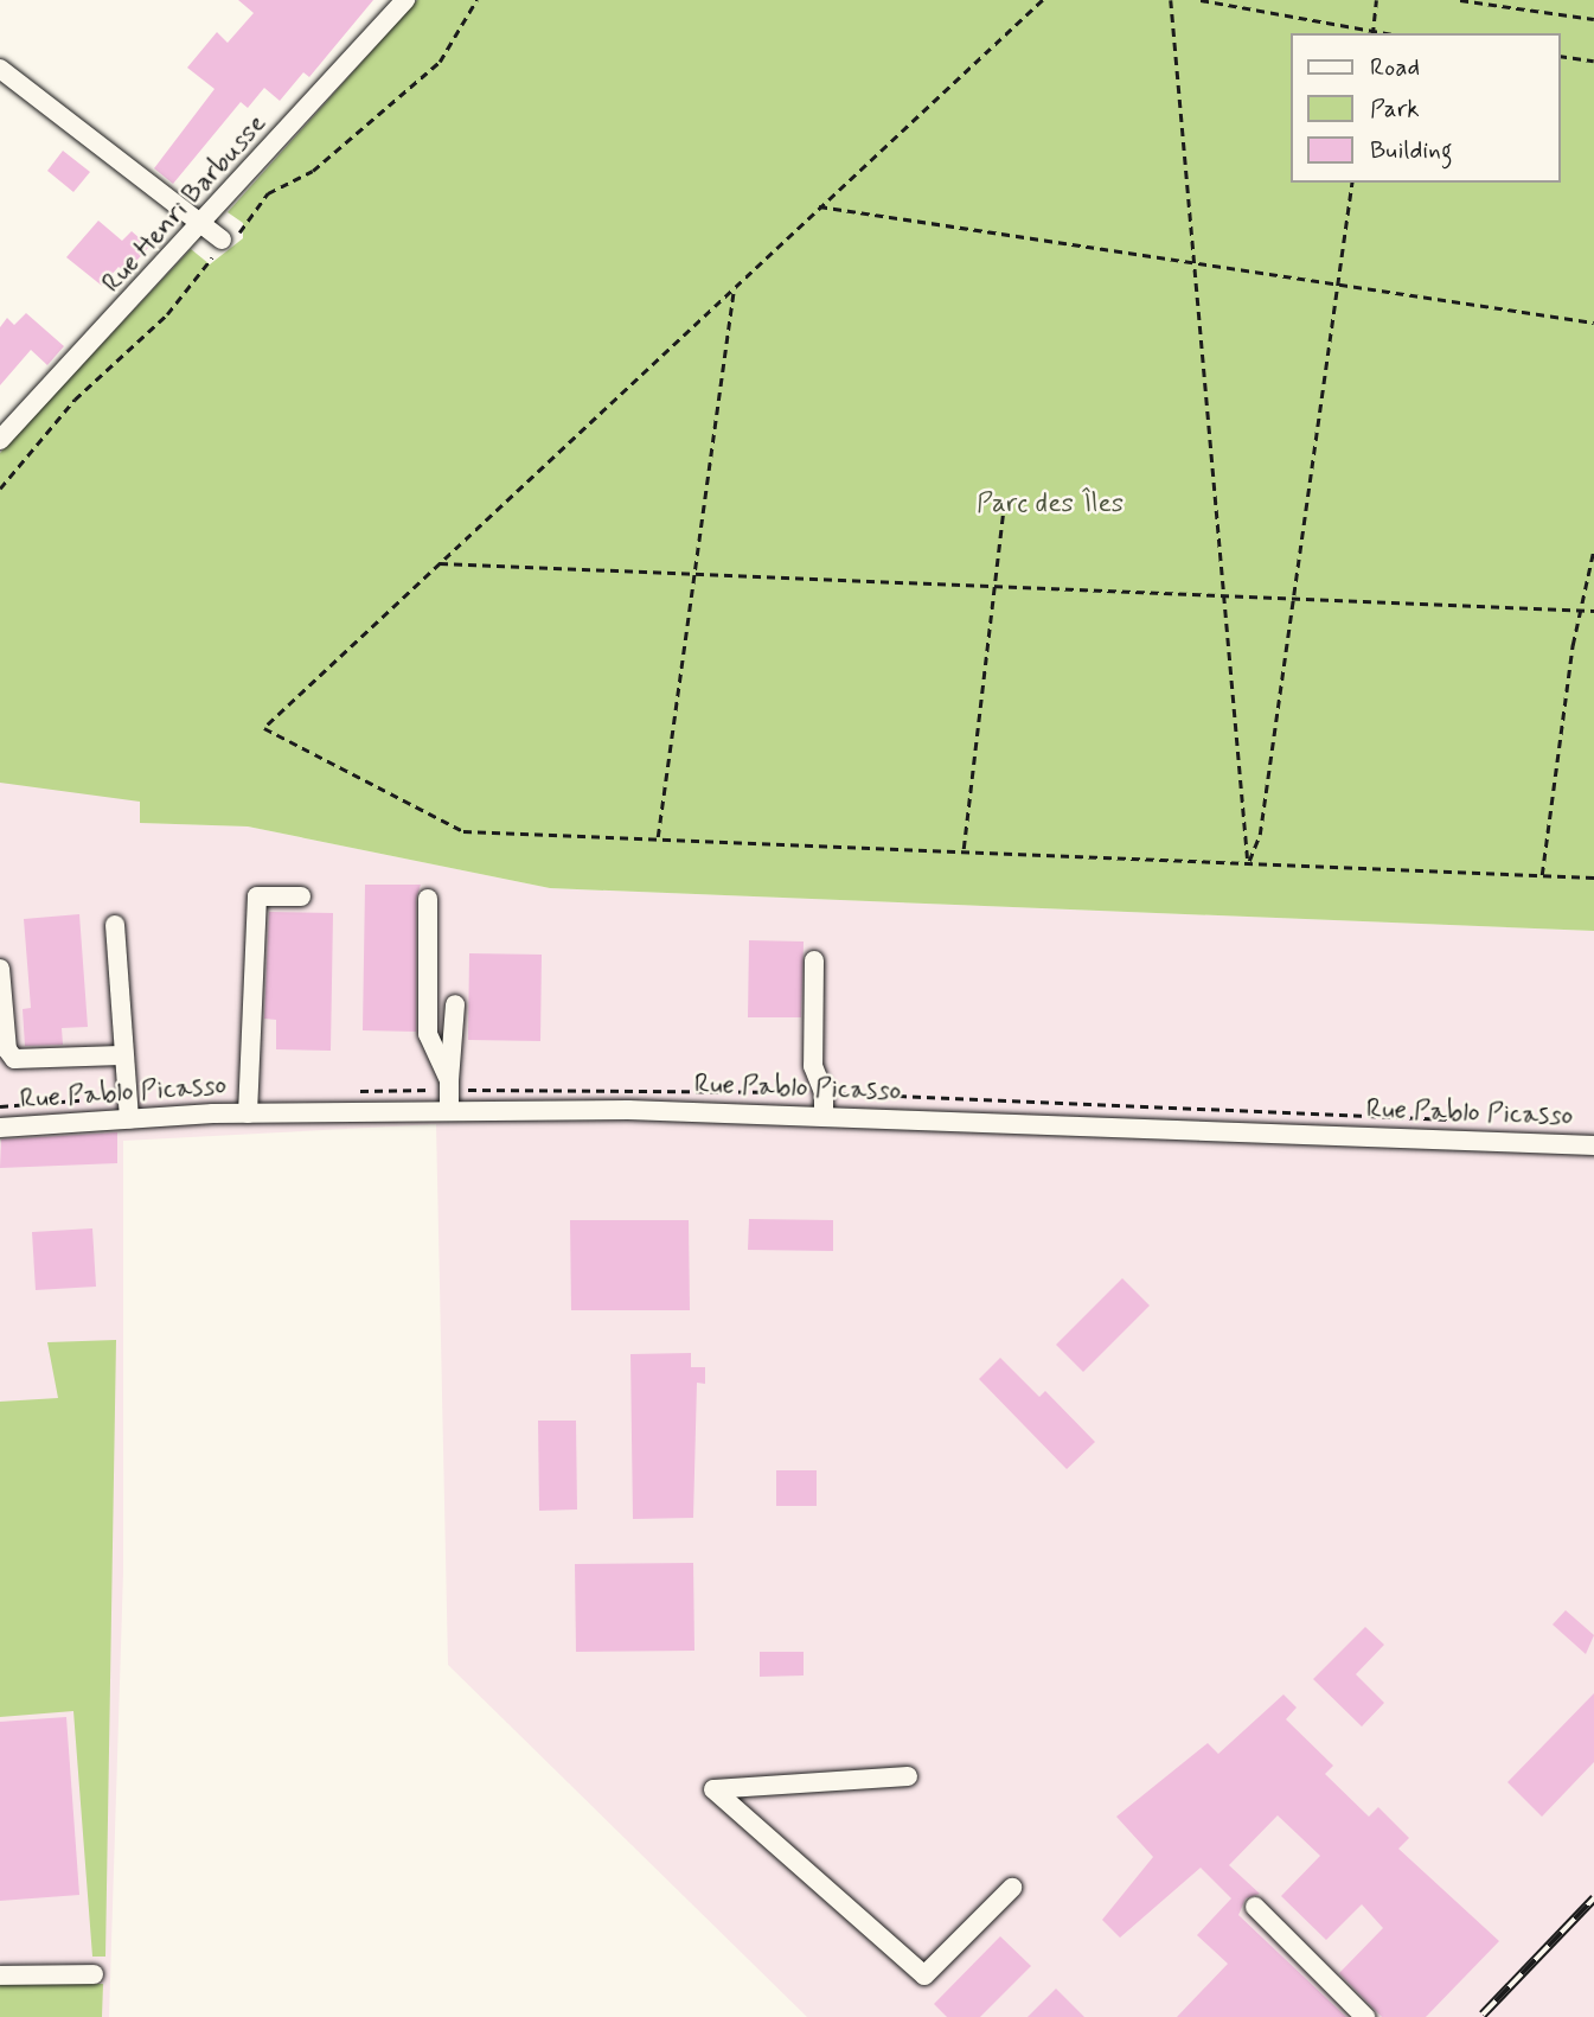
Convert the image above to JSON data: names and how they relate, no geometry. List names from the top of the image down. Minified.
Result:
{"streets":{"street":["Rue Henri Barbusse","Rue Pablo Picasso"]},"parks":["Parc des Îles"],"legend":["Road","Park","Building"]}
